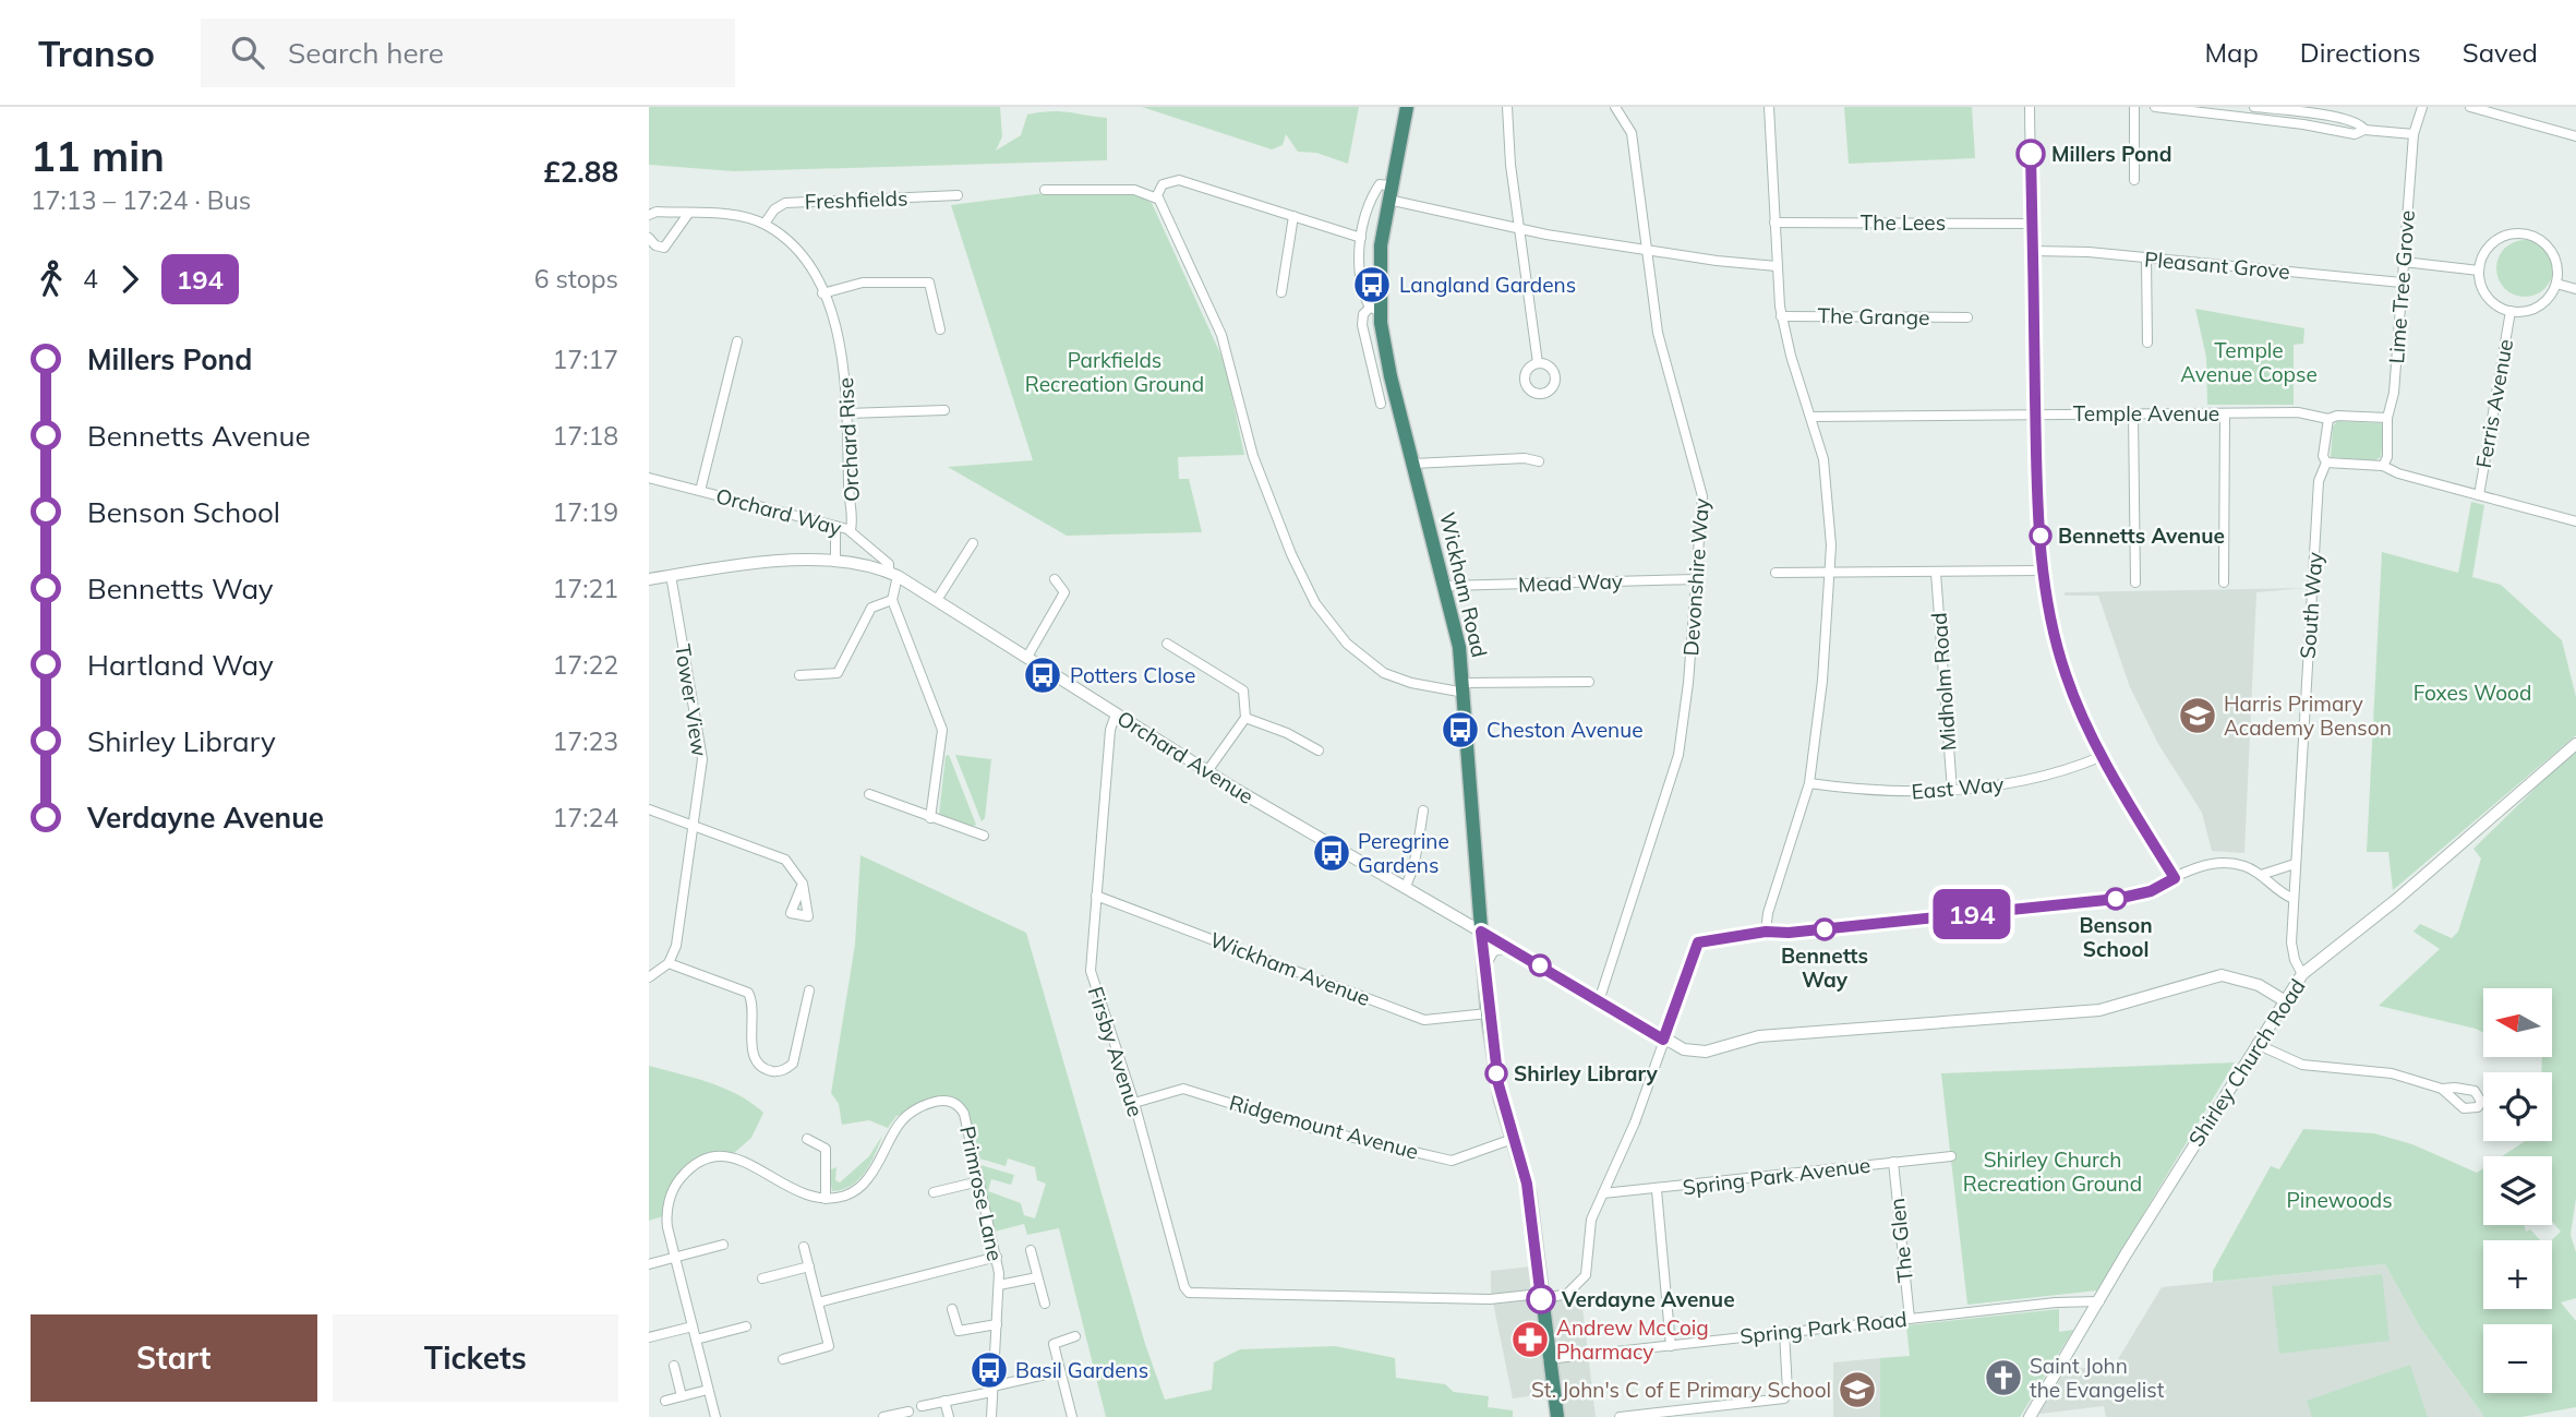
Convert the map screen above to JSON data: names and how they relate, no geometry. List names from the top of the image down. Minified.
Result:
{"streets":{"highway":["Wickham Road"],"street":["Freshfields","The Lees","Pleasant Grove","Lime Tree Grove","The Grange","Ferris Avenue","Temple Avenue","Orchard Rise","Orchard Way","Devonshire Way","Mead Way","South Way","Midholm Road","Tower View","Orchard Avenue","East Way","Wickham Avenue","Firsby Avenue","Shirley Church Road","Ridgemount Avenue","Spring Park Avenue","Primrose Lane","The Glen","Spring Park Road"]},"crossings":[["Freshfields","Orchard Rise"],["Pleasant Grove","Lime Tree Grove"],["Lime Tree Grove","Temple Avenue"],["Temple Avenue","South Way"],["Orchard Rise","Orchard Way"],["Orchard Way","Orchard Avenue"],["Devonshire Way","Mead Way"],["Devonshire Way","Orchard Avenue"],["Mead Way","Wickham Road"],["Wickham Road","Orchard Avenue"],["Wickham Road","Wickham Avenue"],["Wickham Road","Firsby Avenue"],["Wickham Road","Ridgemount Avenue"],["Wickham Road","Spring Park Road"],["South Way","Shirley Church Road"],["Midholm Road","East Way"],["Tower View","Orchard Avenue"],["Orchard Avenue","Firsby Avenue"],["Orchard Avenue","Shirley Church Road"],["Wickham Avenue","Firsby Avenue"],["Firsby Avenue","Ridgemount Avenue"],["Shirley Church Road","Spring Park Road"],["Spring Park Avenue","The Glen"],["The Glen","Spring Park Road"]],"parks":["Temple Avenue Copse","Parkfields Recreation Ground","Foxes Wood","Shirley Church Recreation Ground","Pinewoods"],"places":{"other":["Millers Pond","Bennetts Avenue","Benson School","Bennetts Way","Shirley Library","Verdayne Avenue"],"bus stop":["Langland Gardens","Potters Close","Cheston Avenue","Peregrine Gardens","Basil Gardens"],"school or university":["Harris Primary Academy Benson","St. John's C of E Primary School"],"pharmacy":["Andrew McCoig Pharmacy"],"church":["Saint John the Evangelist"]},"lines":["bus line 194"],"north":"left","page":{"header":"Transo","search":"Search here","nav":["Map","Directions","Saved"],"heading":["11 min","17:13 – 17:24 · Bus","£2.88"],"on_map":"194","legs":["4","194","6 stops"],"list":[{"name":"Millers Pond","value":"17:17"},{"name":"Bennetts Avenue","value":"17:18"},{"name":"Benson School","value":"17:19"},{"name":"Bennetts Way","value":"17:21"},{"name":"Hartland Way","value":"17:22"},{"name":"Shirley Library","value":"17:23"},{"name":"Verdayne Avenue","value":"17:24"}],"map_buttons":["+","−"],"buttons":["Start","Tickets"]}}
